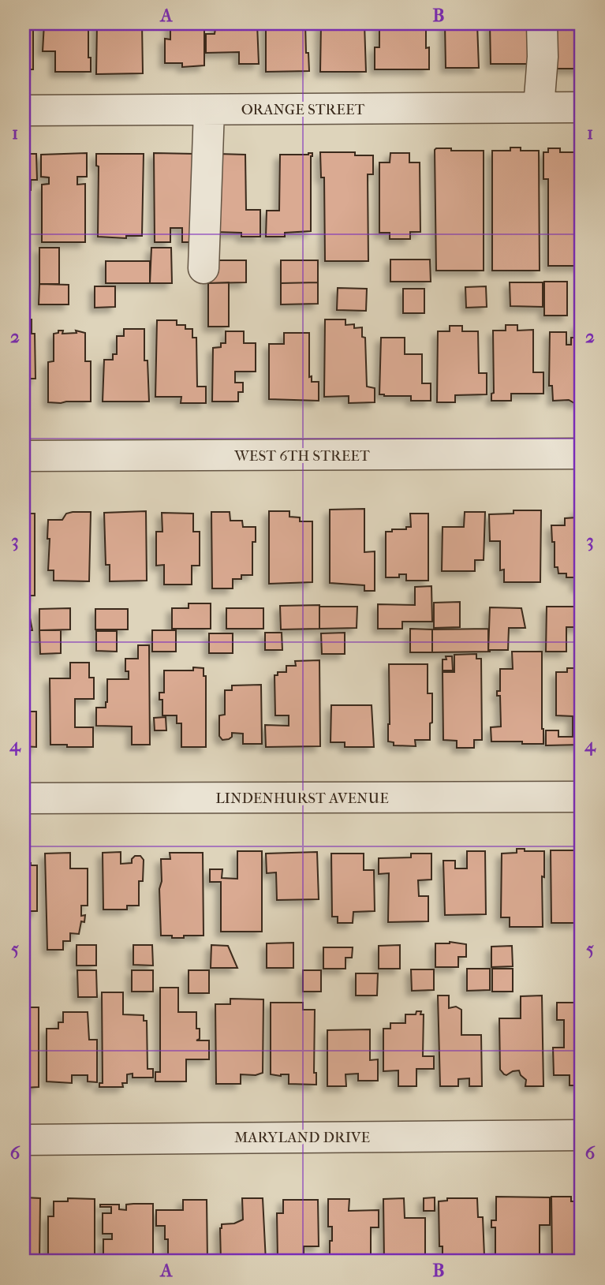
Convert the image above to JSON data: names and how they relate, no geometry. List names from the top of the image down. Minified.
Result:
{"streets":{"street":["ORANGE STREET","WEST 6TH STREET","LINDENHURST AVENUE","MARYLAND DRIVE"]},"grid":{"columns":["A","B"],"rows":["1","2","3","4","5","6"]}}
